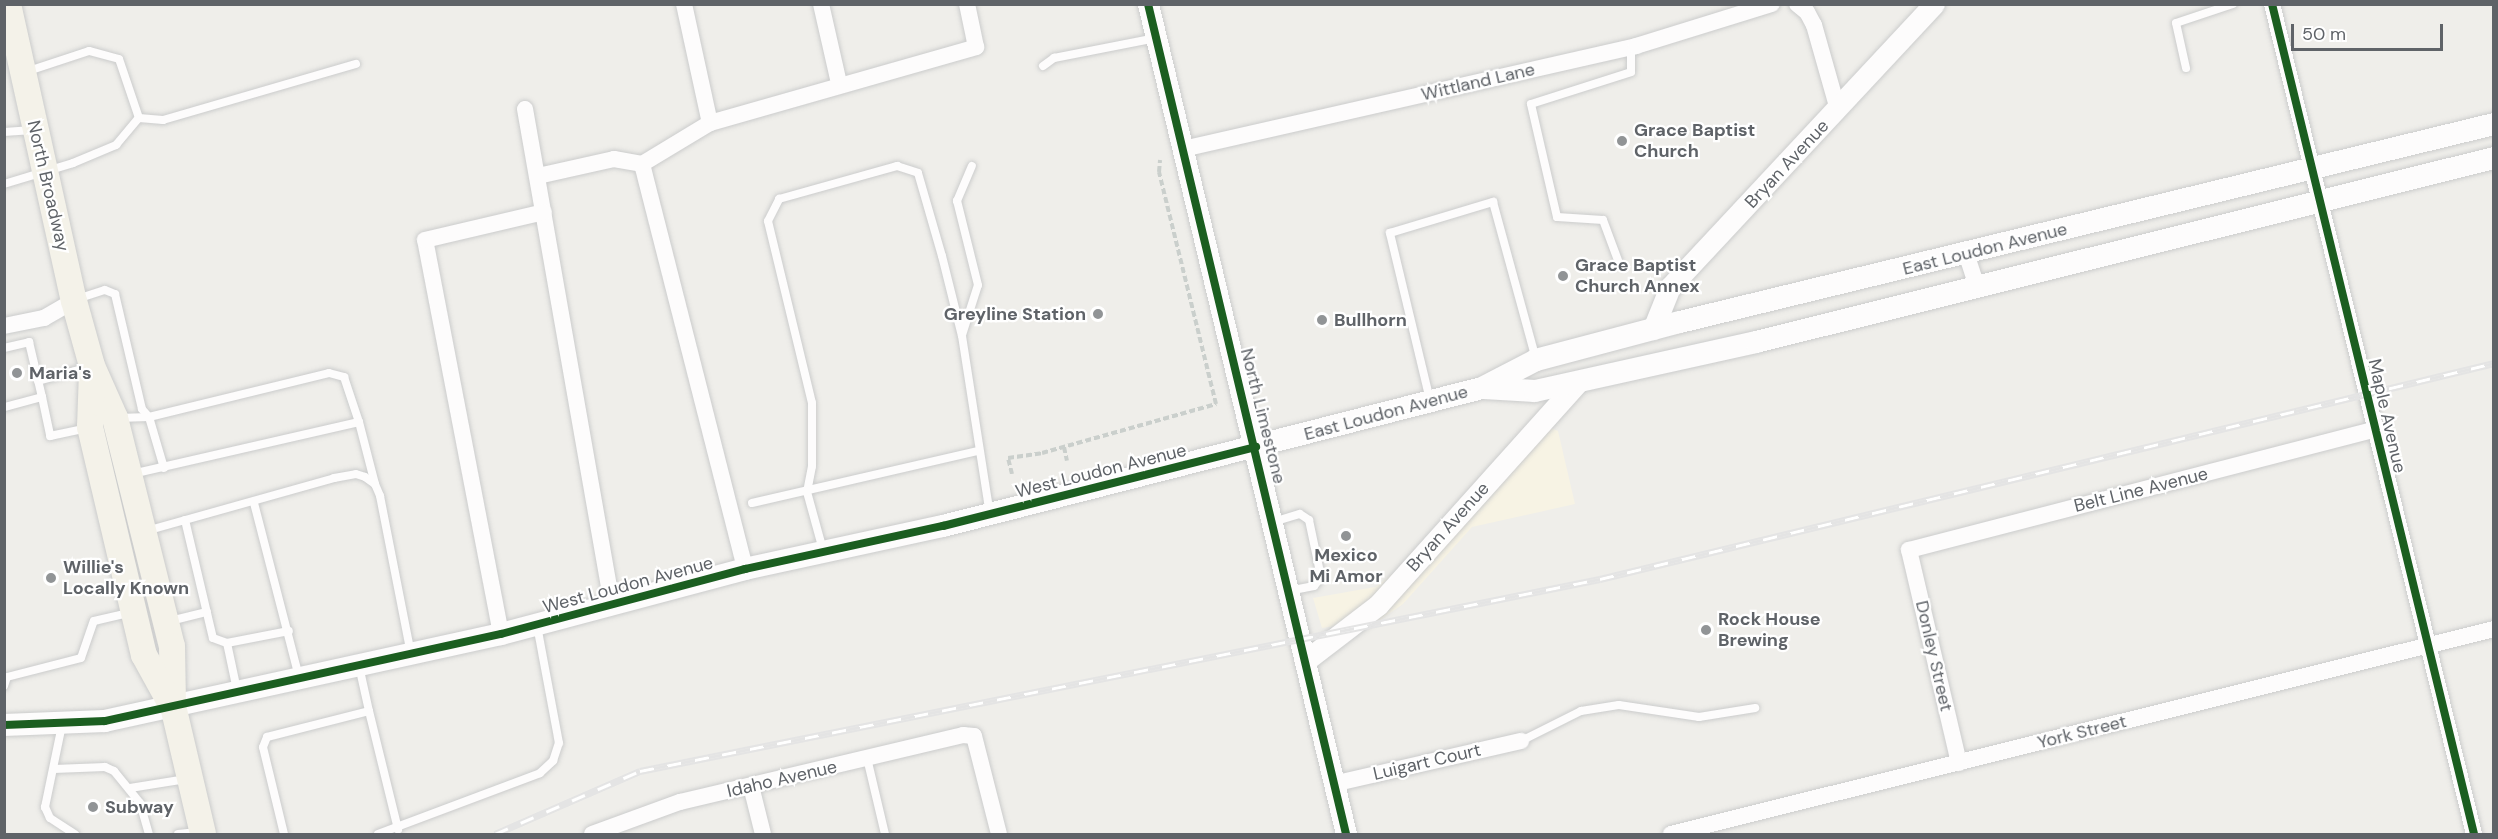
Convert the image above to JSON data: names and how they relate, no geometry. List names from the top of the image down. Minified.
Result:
{"streets":{"main road":["North Broadway","East Loudon Avenue","West Loudon Avenue"],"street":["Wittland Lane","Bryan Avenue","North Limestone","Maple Avenue","Belt Line Avenue","Donley Street","York Street","Luigart Court","Idaho Avenue"]},"crossings":[["Wittland Lane","North Limestone"],["Bryan Avenue","East Loudon Avenue"],["Bryan Avenue","North Limestone"],["North Broadway","West Loudon Avenue"],["East Loudon Avenue","North Limestone"],["East Loudon Avenue","Maple Avenue"],["East Loudon Avenue","West Loudon Avenue"],["North Limestone","West Loudon Avenue"],["North Limestone","Luigart Court"],["Maple Avenue","Belt Line Avenue"],["Maple Avenue","York Street"],["Belt Line Avenue","Donley Street"],["Donley Street","York Street"]],"places":["Grace Baptist Church","Grace Baptist Church Annex","Greyline Station","Bullhorn","Maria's","Mexico Mi Amor","Willie's Locally Known","Rock House Brewing","Subway"],"scale_bar":"50 m"}
